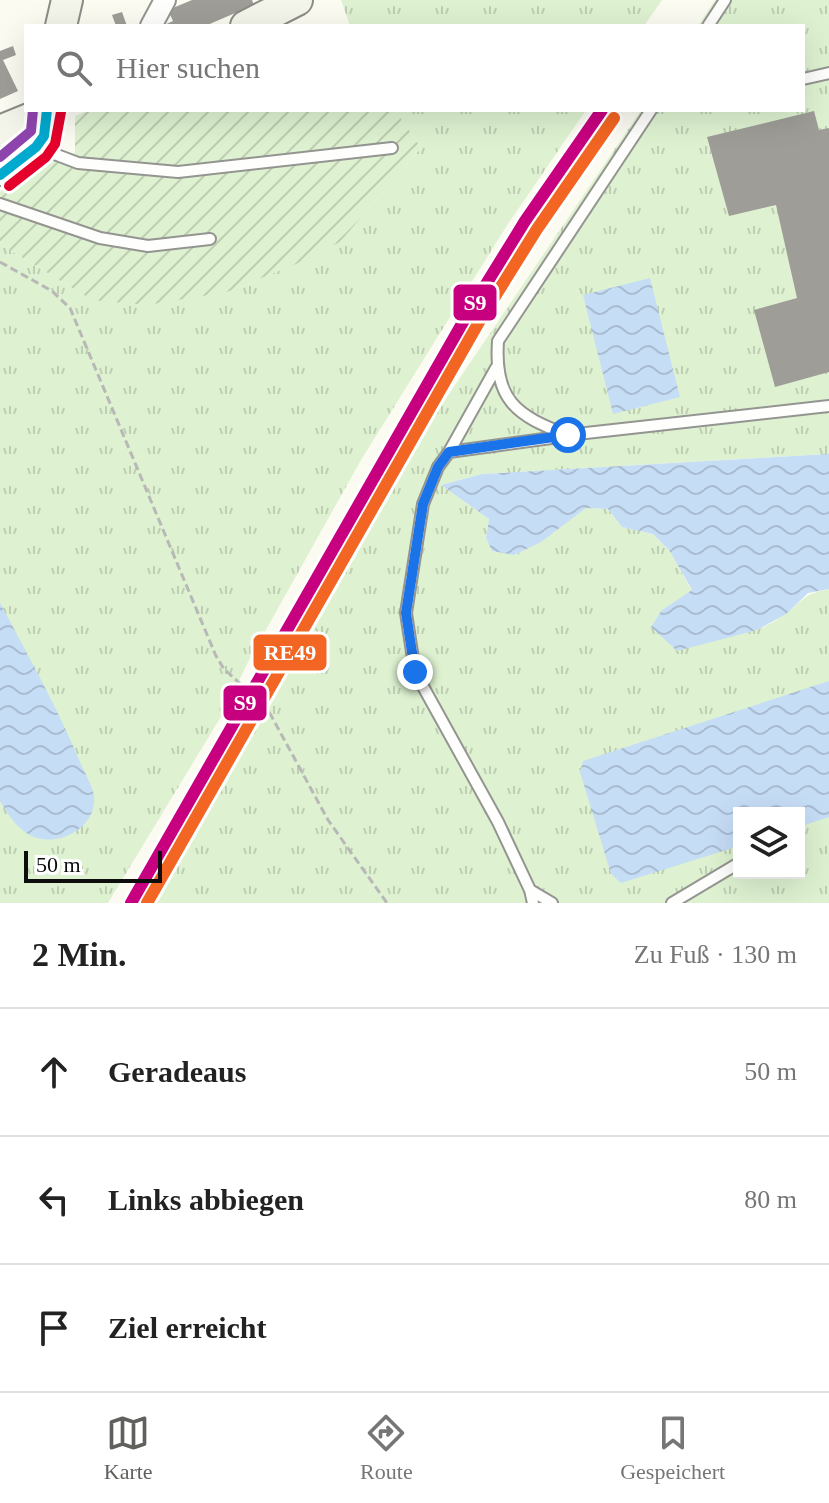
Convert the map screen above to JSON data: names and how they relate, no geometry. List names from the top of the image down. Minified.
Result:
{"lines":["transit line S9","transit line RE49"],"scale_bar":"50 m","page":{"search":"Hier suchen","scale":"50 m","heading":["2 Min.","Zu Fuß · 130 m"],"list":[["Geradeaus","50 m"],["Links abbiegen","80 m"],"Ziel erreicht"],"nav":["Karte","Route","Gespeichert"]}}
